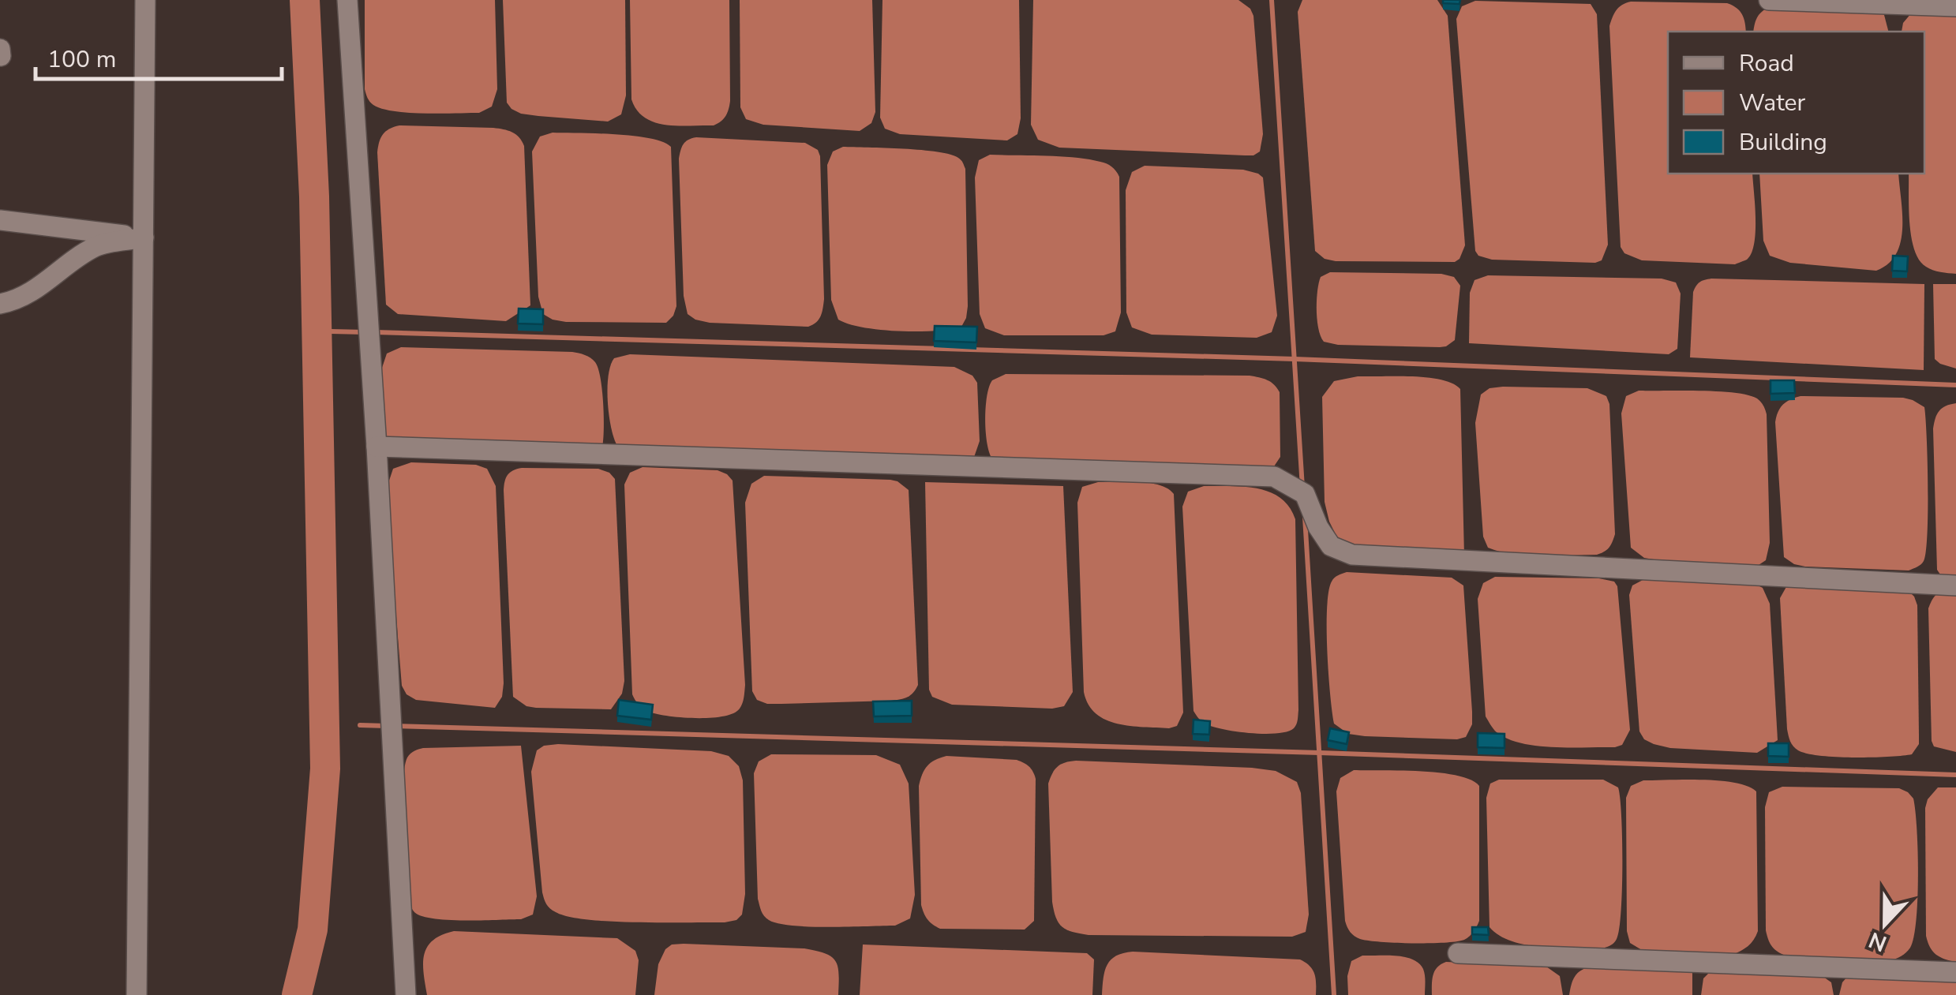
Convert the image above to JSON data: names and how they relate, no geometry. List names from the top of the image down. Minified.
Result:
{"legend":["Road","Water","Building"],"scale_bar":"100 m","north":"bottom"}
